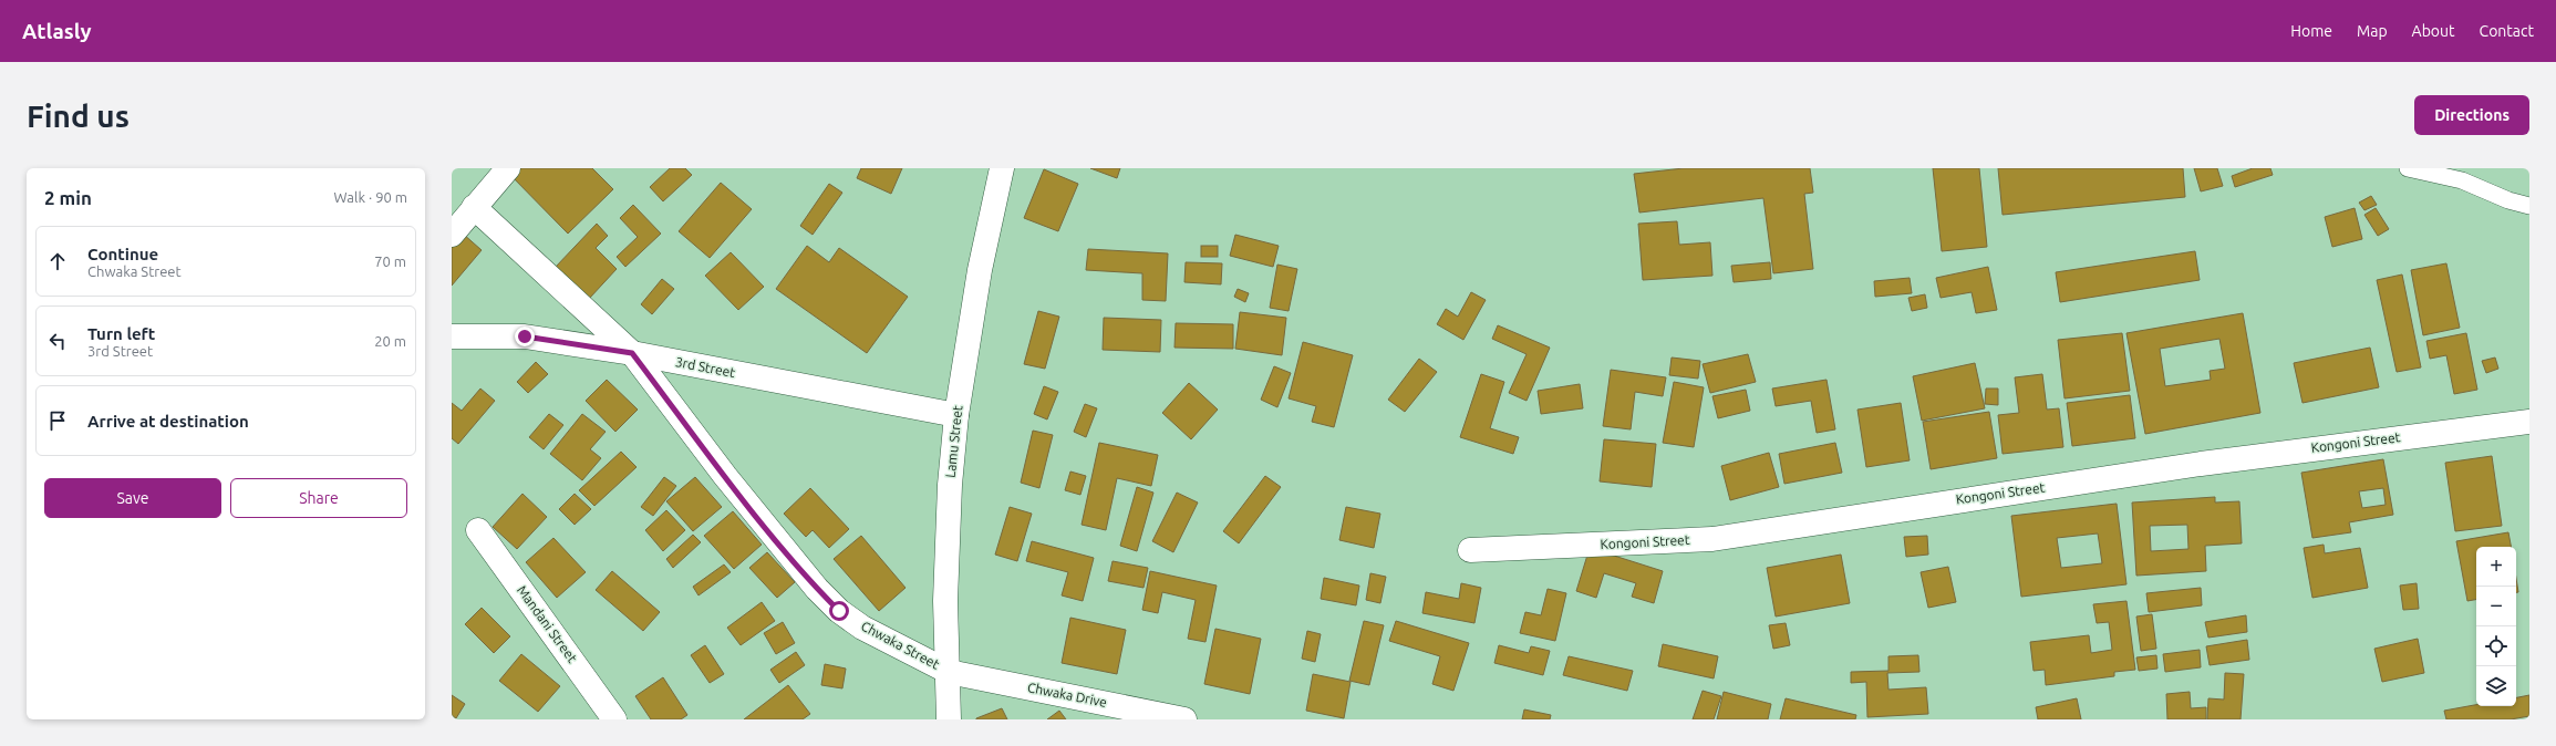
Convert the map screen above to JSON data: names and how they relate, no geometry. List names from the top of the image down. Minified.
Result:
{"streets":{"street":["3rd Street","Lamu Street","Kongoni Street","Mandani Street","Chwaka Street","Chwaka Drive"]},"crossings":[["3rd Street","Lamu Street"],["3rd Street","Chwaka Street"],["Lamu Street","Chwaka Street"],["Lamu Street","Chwaka Drive"],["Chwaka Street","Chwaka Drive"]],"page":{"header":"Atlasly","nav":["Home","Map","About","Contact"],"buttons":["Directions",["Save","Share"]],"title":"Find us","heading":["2 min","Walk · 90 m"],"list":[["Continue","Chwaka Street","70 m"],["Turn left","3rd Street","20 m"],"Arrive at destination"],"map_buttons":["+","−"]}}
